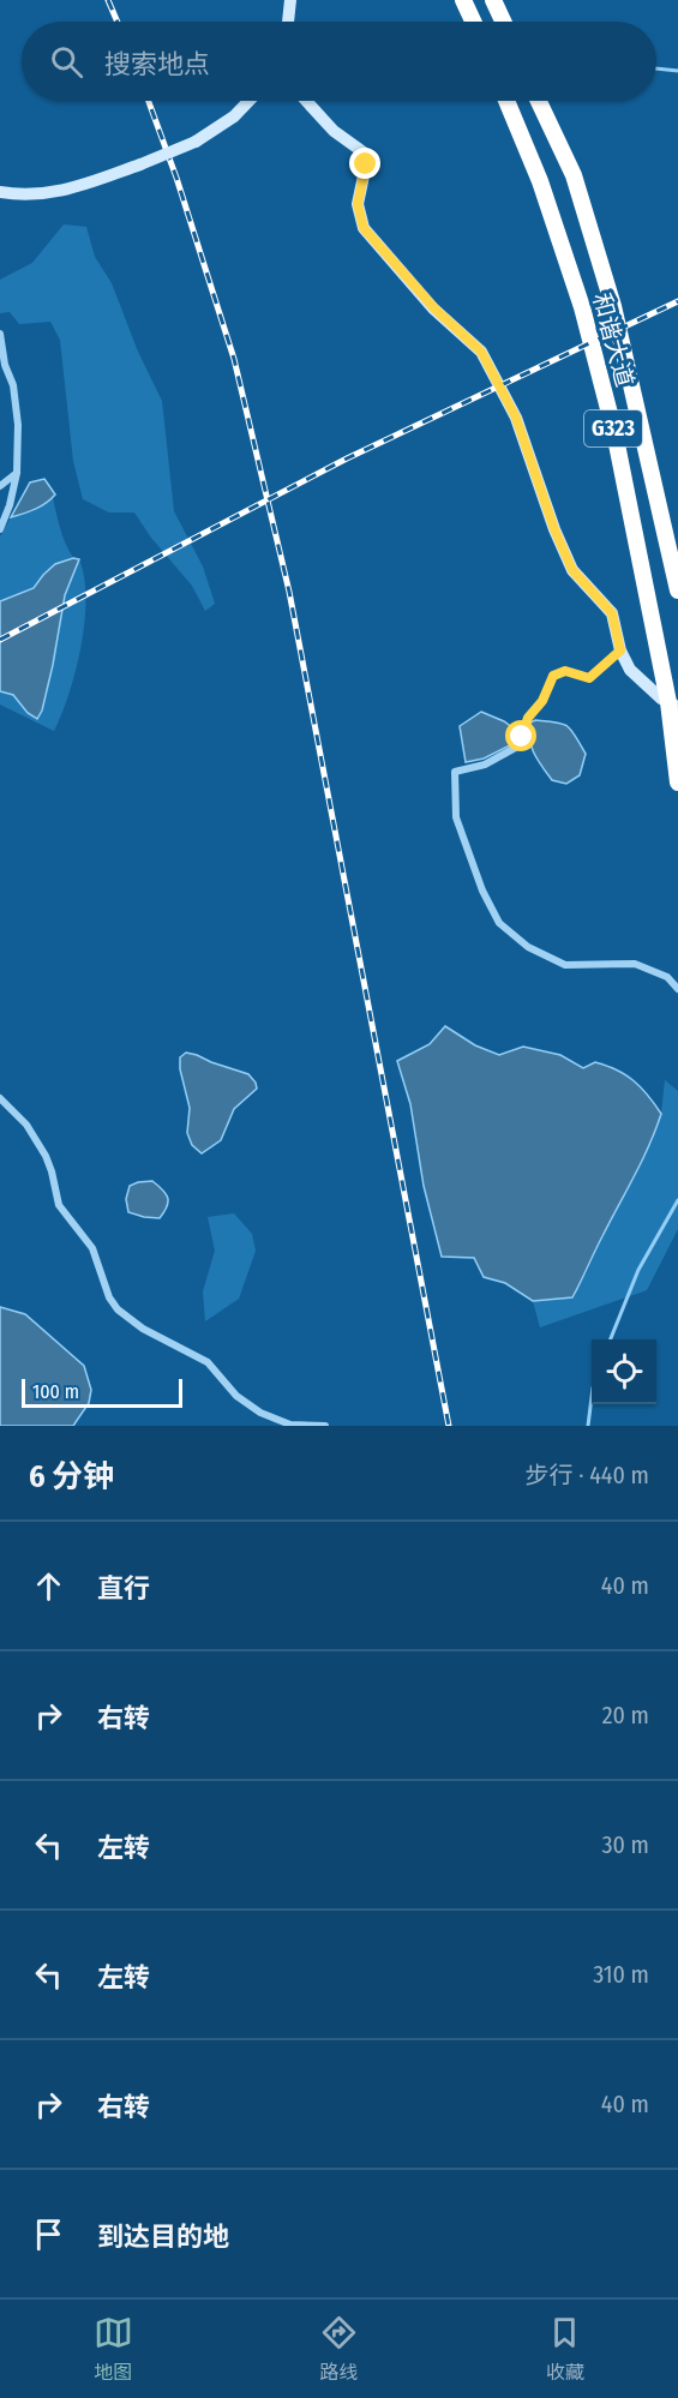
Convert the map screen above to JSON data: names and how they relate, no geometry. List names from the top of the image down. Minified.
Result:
{"streets":{"highway":["和谐大道","G323"]},"scale_bar":"100 m","page":{"search":"搜索地点","scale":"100 m","heading":["6 分钟","步行 · 440 m"],"list":[["直行","40 m"],["右转","20 m"],["左转","30 m"],["左转","310 m"],["右转","40 m"],"到达目的地"],"nav":["地图","路线","收藏"]}}
